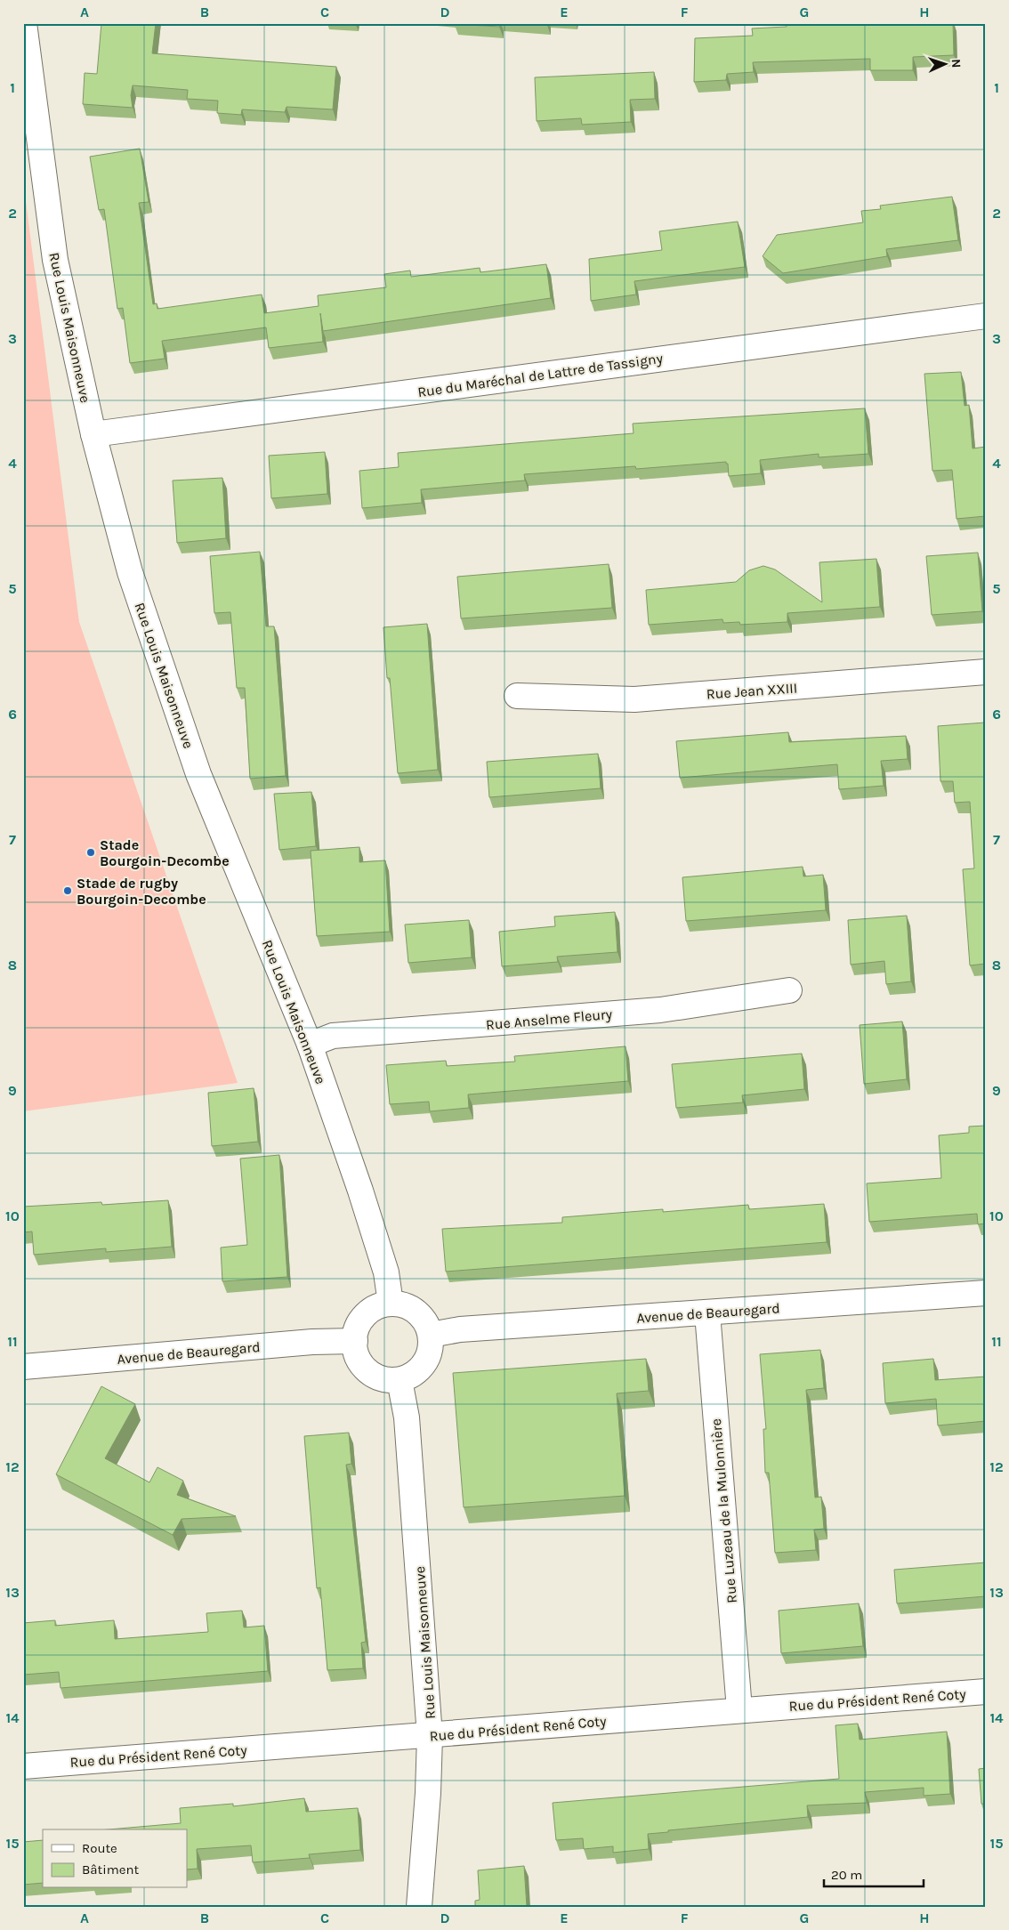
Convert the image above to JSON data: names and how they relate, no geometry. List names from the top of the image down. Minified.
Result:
{"streets":{"street":["Rue Louis Maisonneuve","Rue du Maréchal de Lattre de Tassigny","Rue Jean XXIII","Rue Anselme Fleury","Avenue de Beauregard","Rue Luzeau de la Mulonnière","Rue du Président René Coty"]},"crossings":[["Rue Louis Maisonneuve","Rue du Maréchal de Lattre de Tassigny"],["Rue Louis Maisonneuve","Rue Anselme Fleury"],["Rue Louis Maisonneuve","Avenue de Beauregard"],["Rue Louis Maisonneuve","Rue du Président René Coty"],["Avenue de Beauregard","Rue Luzeau de la Mulonnière"],["Rue Luzeau de la Mulonnière","Rue du Président René Coty"]],"places":["Stade Bourgoin-Decombe","Stade de rugby Bourgoin-Decombe"],"legend":["Route","Bâtiment"],"scale_bar":"20 m","north":"right","grid":{"columns":["A","B","C","D","E","F","G","H"],"rows":["1","2","3","4","5","6","7","8","9","10","11","12","13","14","15"]}}
